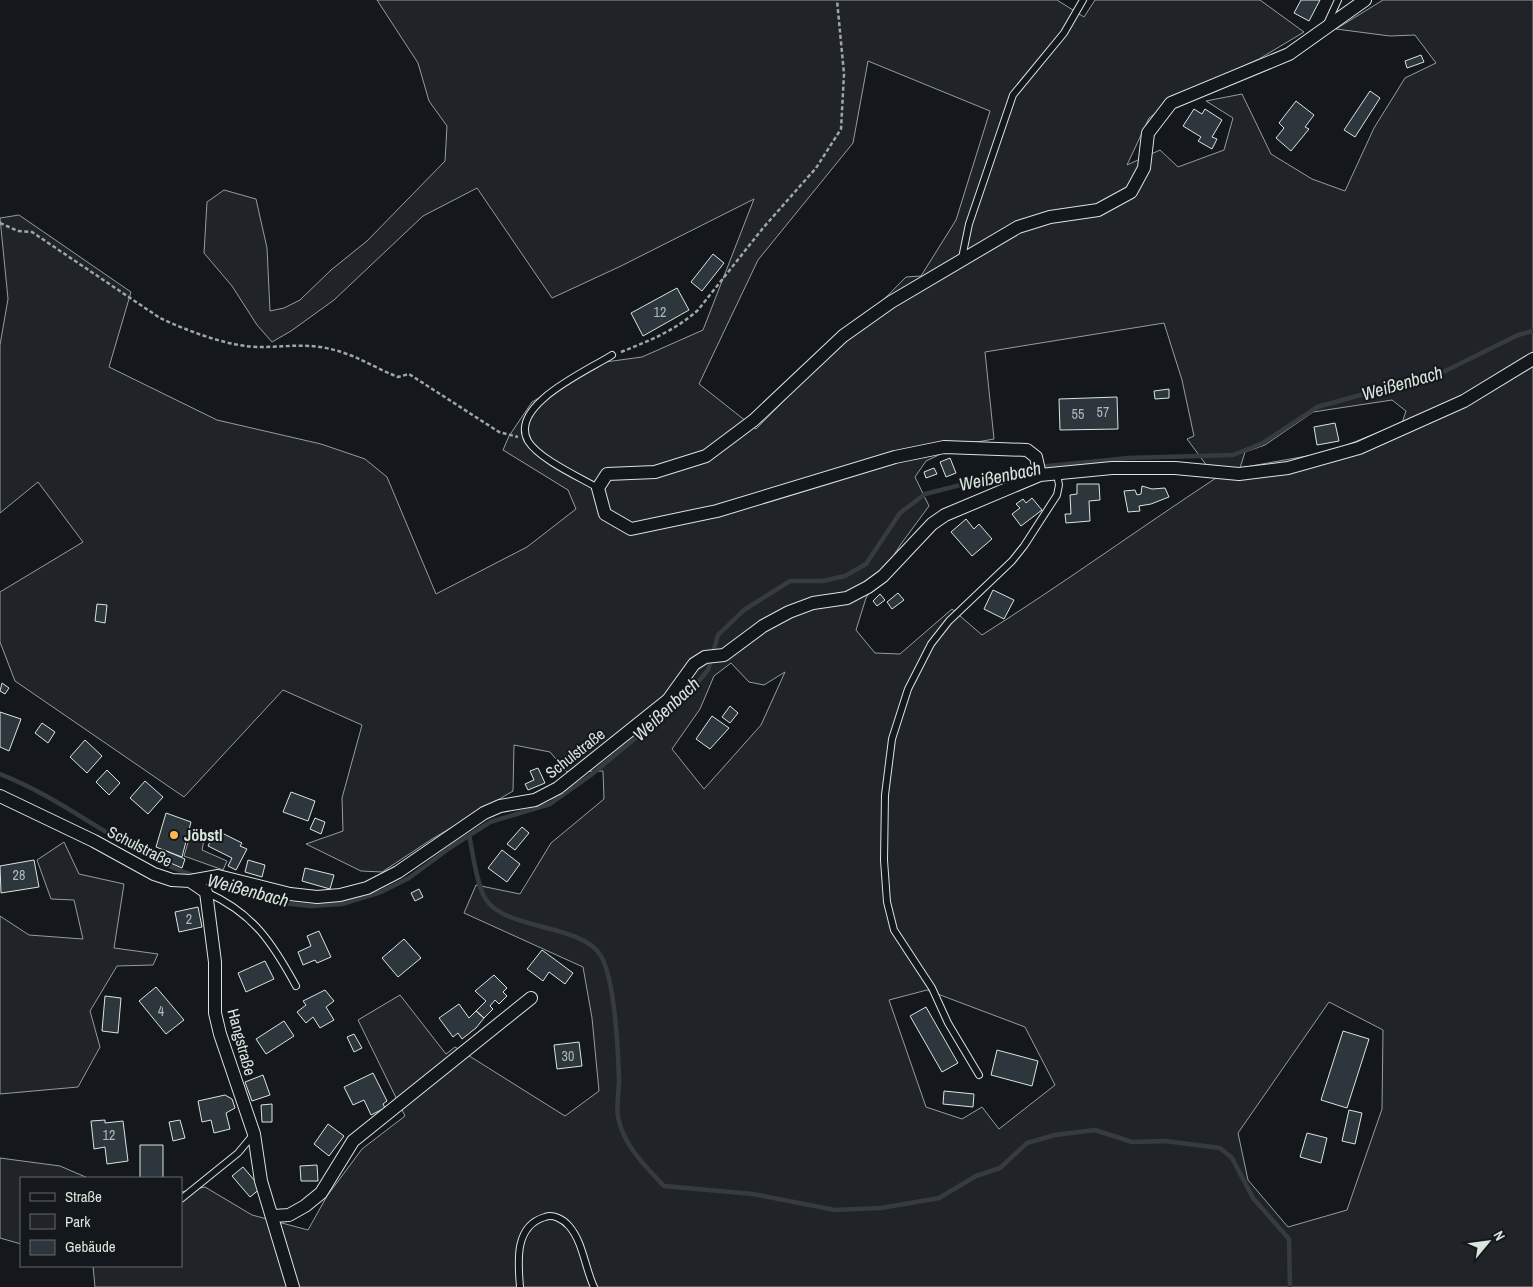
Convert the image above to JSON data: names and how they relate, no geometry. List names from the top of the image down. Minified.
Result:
{"streets":{"street":["Schulstraße","Hangstraße"]},"water":["Weißenbach"],"places":["Jöbstl"],"house_numbers":["12","57","55","28","2","4","30","12"],"legend":["Straße","Park","Gebäude"],"north":"top right"}
